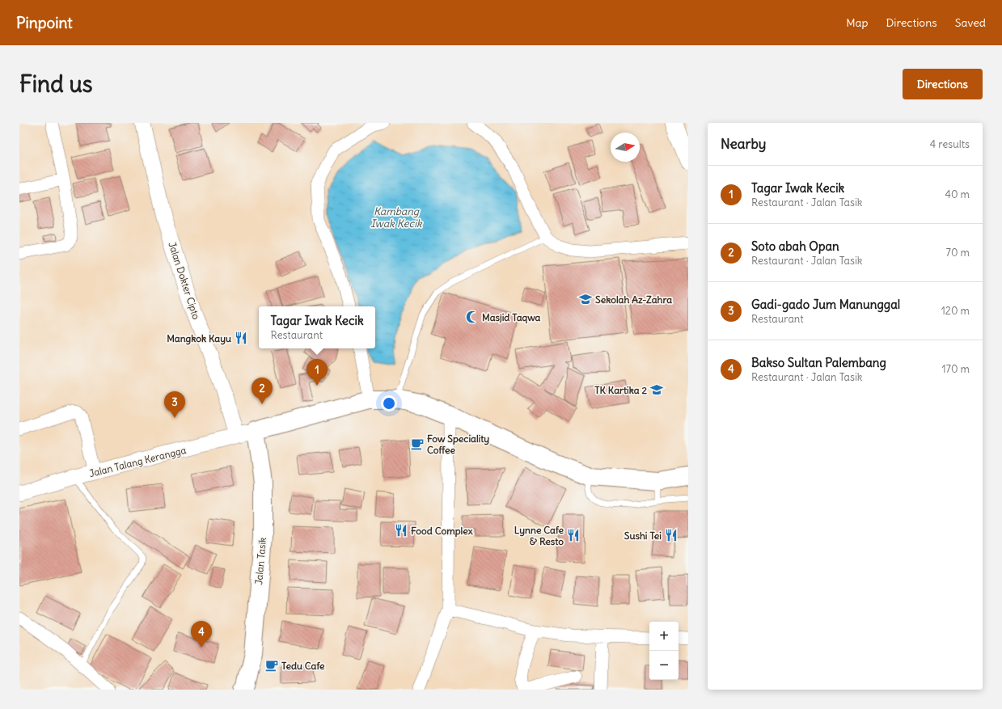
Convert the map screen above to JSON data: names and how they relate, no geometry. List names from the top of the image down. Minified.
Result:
{"streets":{"main road":["Jalan Tasik"],"street":["Jalan Dokter Cipto","Jalan Talang Kerangga"]},"crossings":[["Jalan Dokter Cipto","Jalan Talang Kerangga"],["Jalan Talang Kerangga","Jalan Tasik"]],"water":["Kambang Iwak Kecik"],"places":{"school or university":["Sekolah Az-Zahra","TK Kartika 2"],"mosque":["Masjid Taqwa"],"restaurant":["Mangkok Kayu","Food Complex","Lynne Cafe & Resto","Sushi Tei"],"cafe":["Fow Speciality Coffee","Tedu Cafe"]},"north":"right","page":{"header":"Pinpoint","nav":["Map","Directions","Saved"],"buttons":"Directions","title":"Find us","heading":["Nearby","4 results"],"list":[{"mark":"1","name":"Tagar Iwak Kecik","note":"Restaurant · Jalan Tasik","value":"40 m"},{"mark":"2","name":"Soto abah Opan","note":"Restaurant · Jalan Tasik","value":"70 m"},{"mark":"3","name":"Gadi-gado Jum Manunggal","note":"Restaurant","value":"120 m"},{"mark":"4","name":"Bakso Sultan Palembang","note":"Restaurant · Jalan Tasik","value":"170 m"}],"popup":["Tagar Iwak Kecik","Restaurant"],"pins":["1","2","3","4"],"map_buttons":["+","−"]}}
